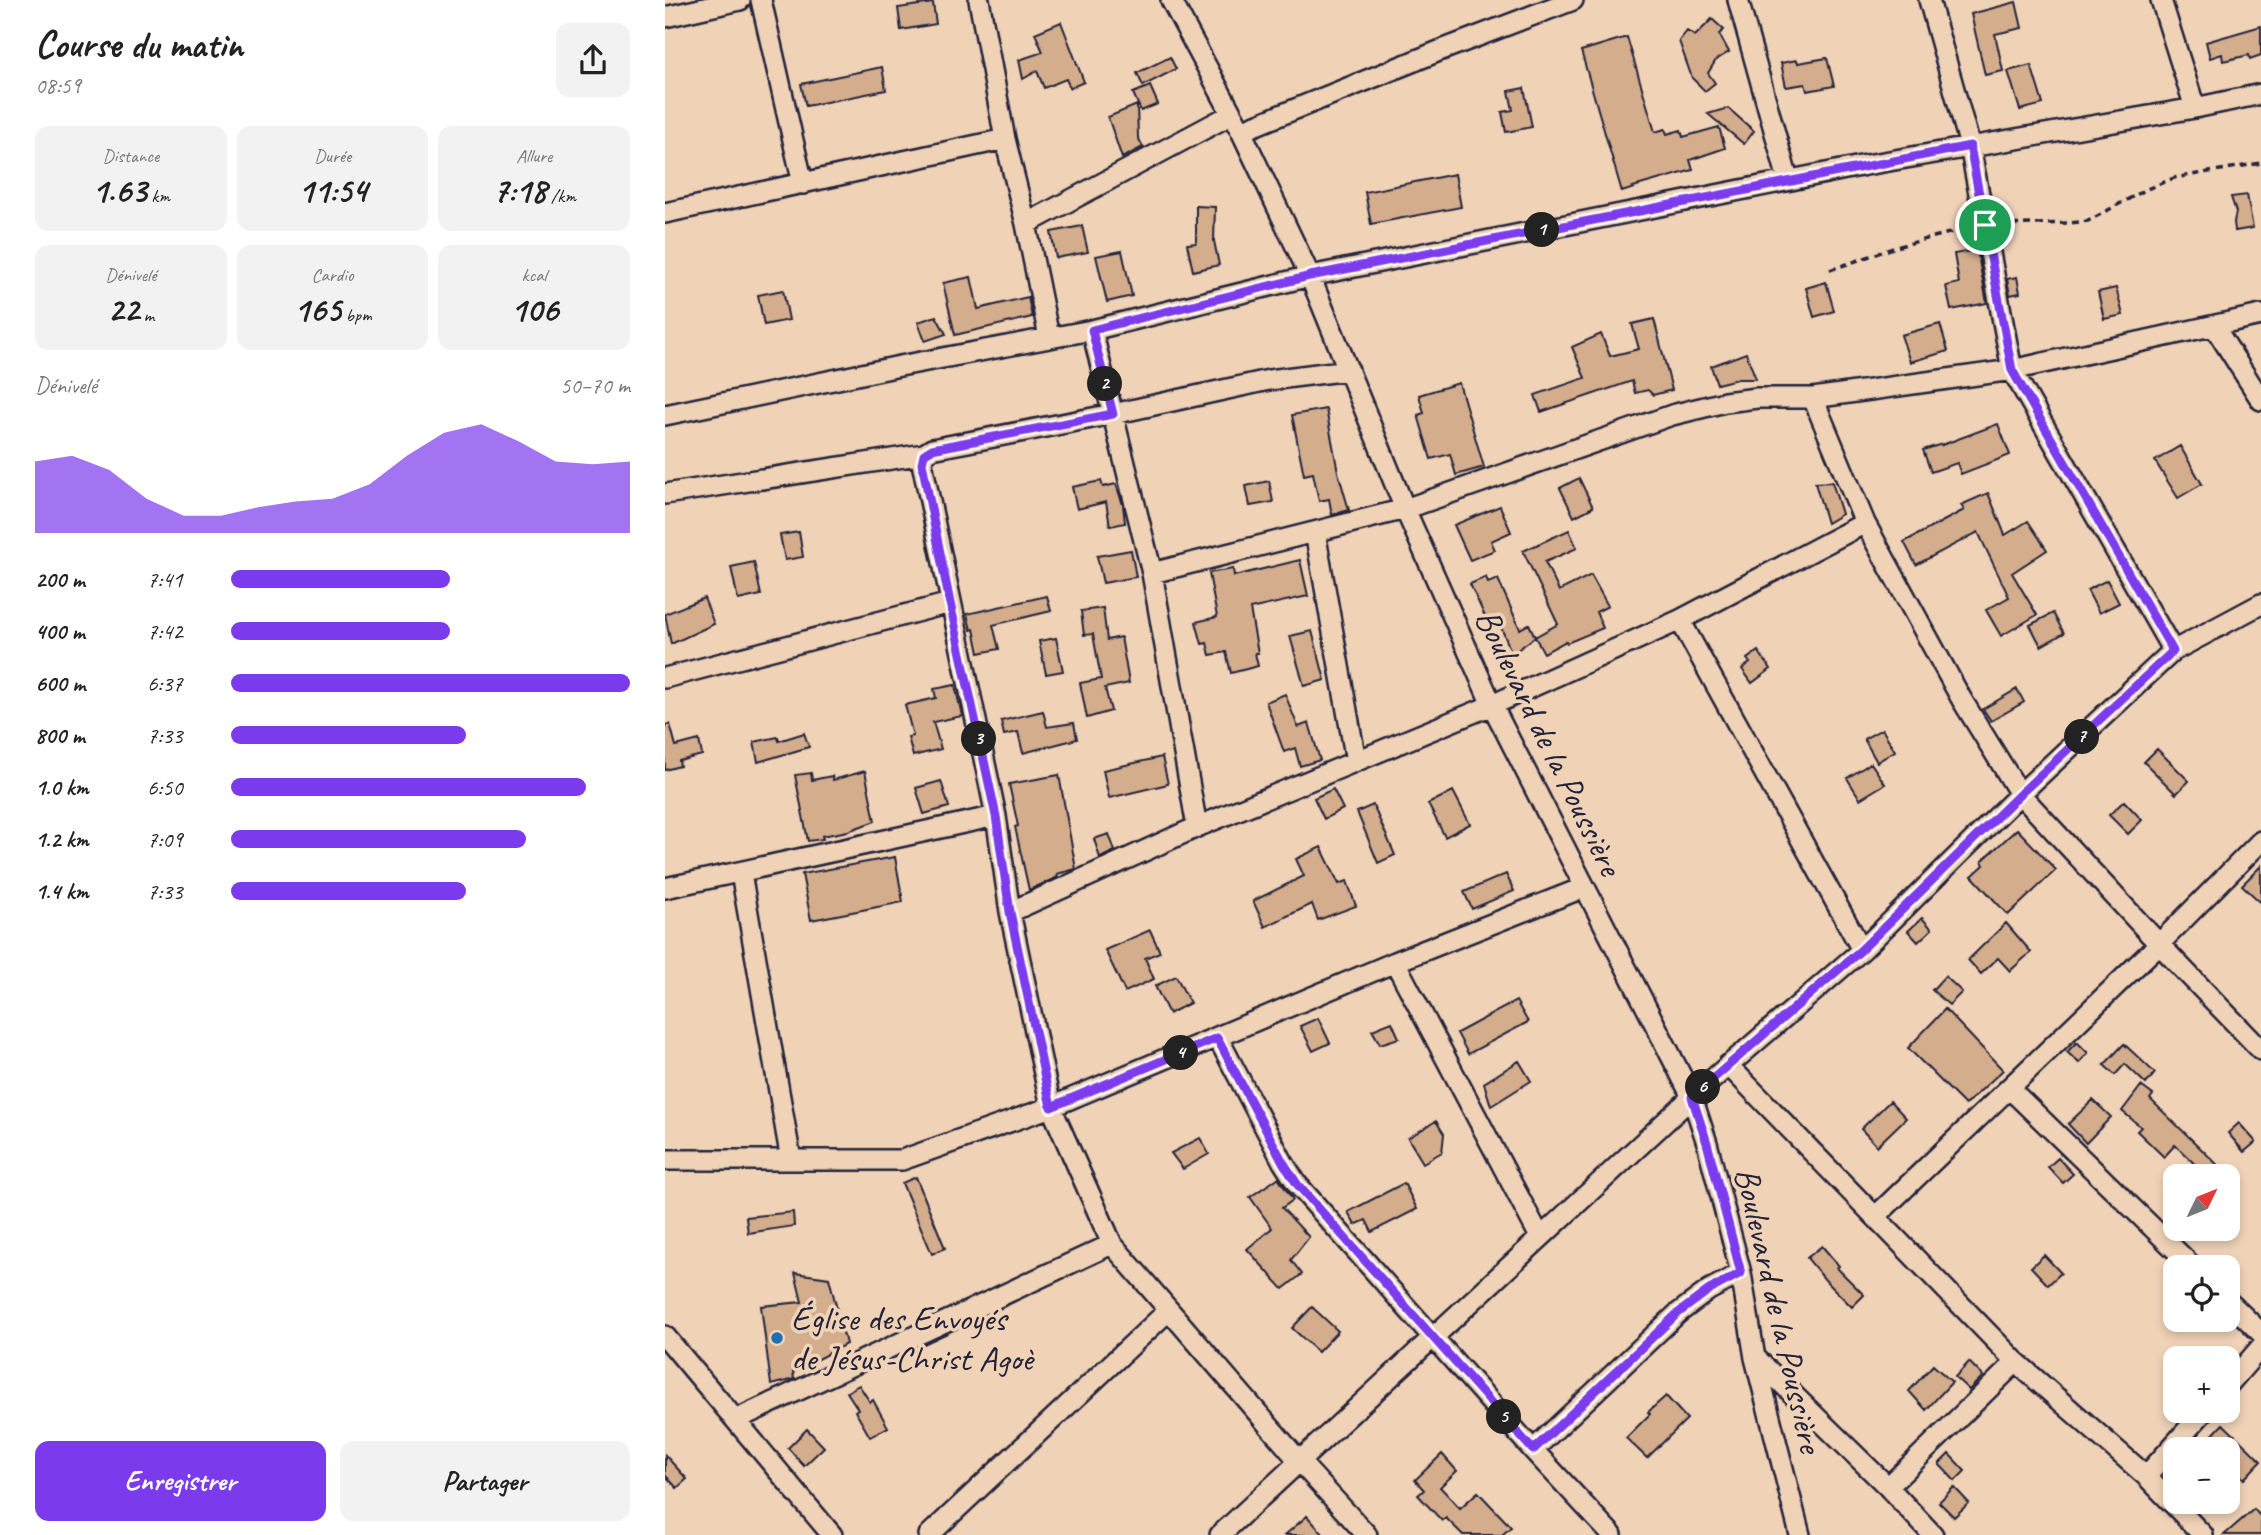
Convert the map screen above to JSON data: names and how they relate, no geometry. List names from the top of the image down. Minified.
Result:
{"streets":{"street":["Boulevard de la Poussière"]},"places":["Église des Envoyés de Jésus-Christ Agoè"],"north":"top right","page":{"heading":["Course du matin","08:59"],"stats":[["Distance","1.63 km"],["Durée","11:54"],["Allure","7:18 /km"],["Dénivelé","22 m"],["Cardio","165 bpm"],["kcal","106"]],"pins":["1","2","7","3","4","6","5"],"chart":["Dénivelé","50–70 m"],"list":[{"name":"200 m","note":"7:41"},{"name":"400 m","note":"7:42"},{"name":"600 m","note":"6:37"},{"name":"800 m","note":"7:33"},{"name":"1.0 km","note":"6:50"},{"name":"1.2 km","note":"7:09"},{"name":"1.4 km","note":"7:33"}],"map_buttons":["+","−"],"buttons":["Enregistrer","Partager"]}}
